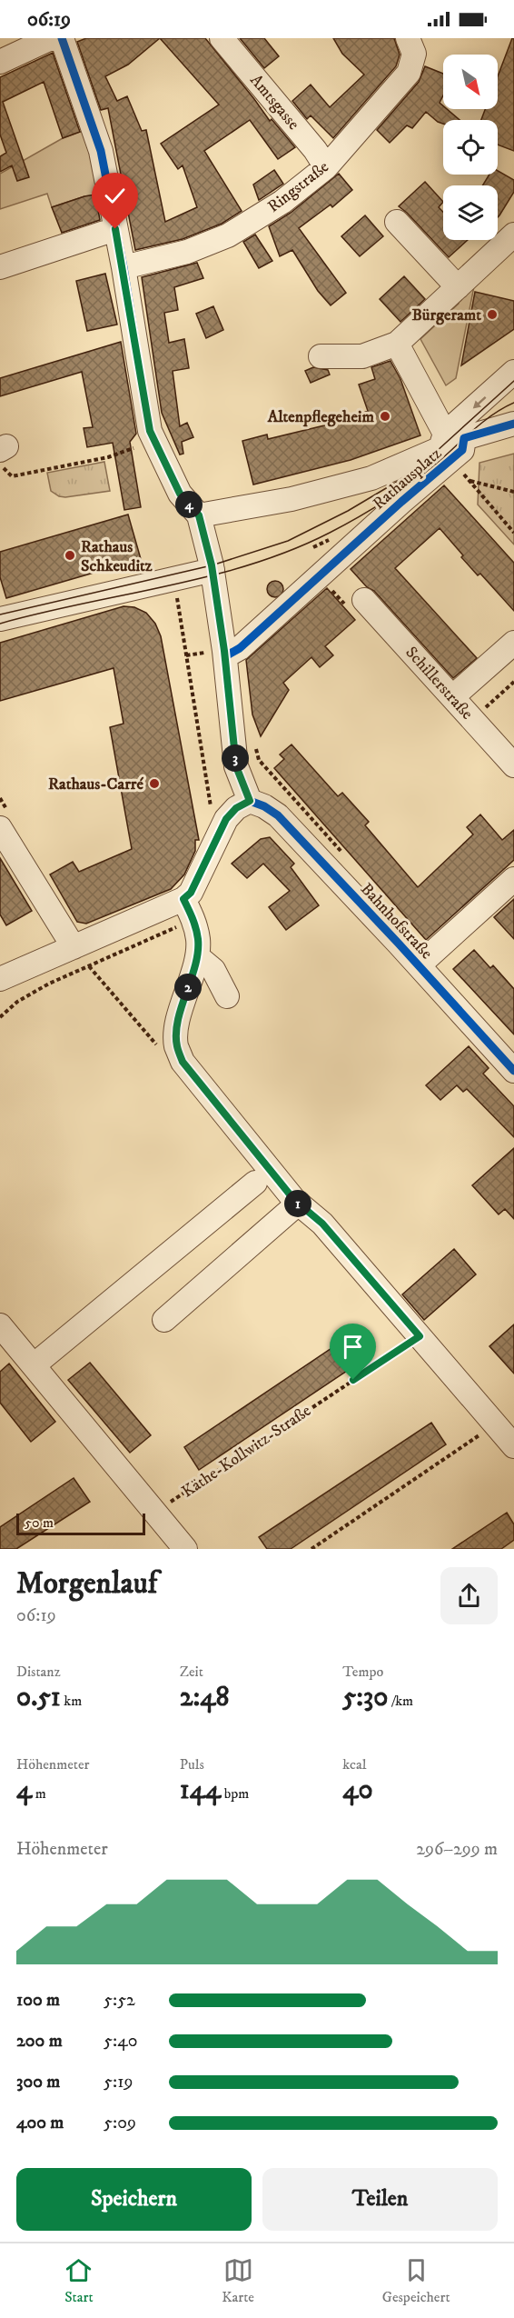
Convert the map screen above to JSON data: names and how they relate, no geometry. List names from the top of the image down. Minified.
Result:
{"streets":{"street":["Amtsgasse","Ringstraße","Rathausplatz","Schillerstraße","Bahnhofstraße"],"path":["Käthe-Kollwitz-Straße"]},"crossings":[["Amtsgasse","Ringstraße"]],"places":["Bürgeramt","Altenpflegeheim","Rathaus Schkeuditz","Rathaus-Carré"],"scale_bar":"50 m","north":"bottom right","page":{"status":"06:19","pins":["4","3","2","1"],"scale":"50 m","heading":["Morgenlauf","06:19"],"stats":[["Distanz","0.51 km"],["Zeit","2:48"],["Tempo","5:30 /km"],["Höhenmeter","4 m"],["Puls","144 bpm"],["kcal","40"]],"chart":["Höhenmeter","296–299 m"],"list":[{"name":"100 m","note":"5:52"},{"name":"200 m","note":"5:40"},{"name":"300 m","note":"5:19"},{"name":"400 m","note":"5:09"}],"buttons":["Speichern","Teilen"],"tabs":["Start","Karte","Gespeichert"]}}
